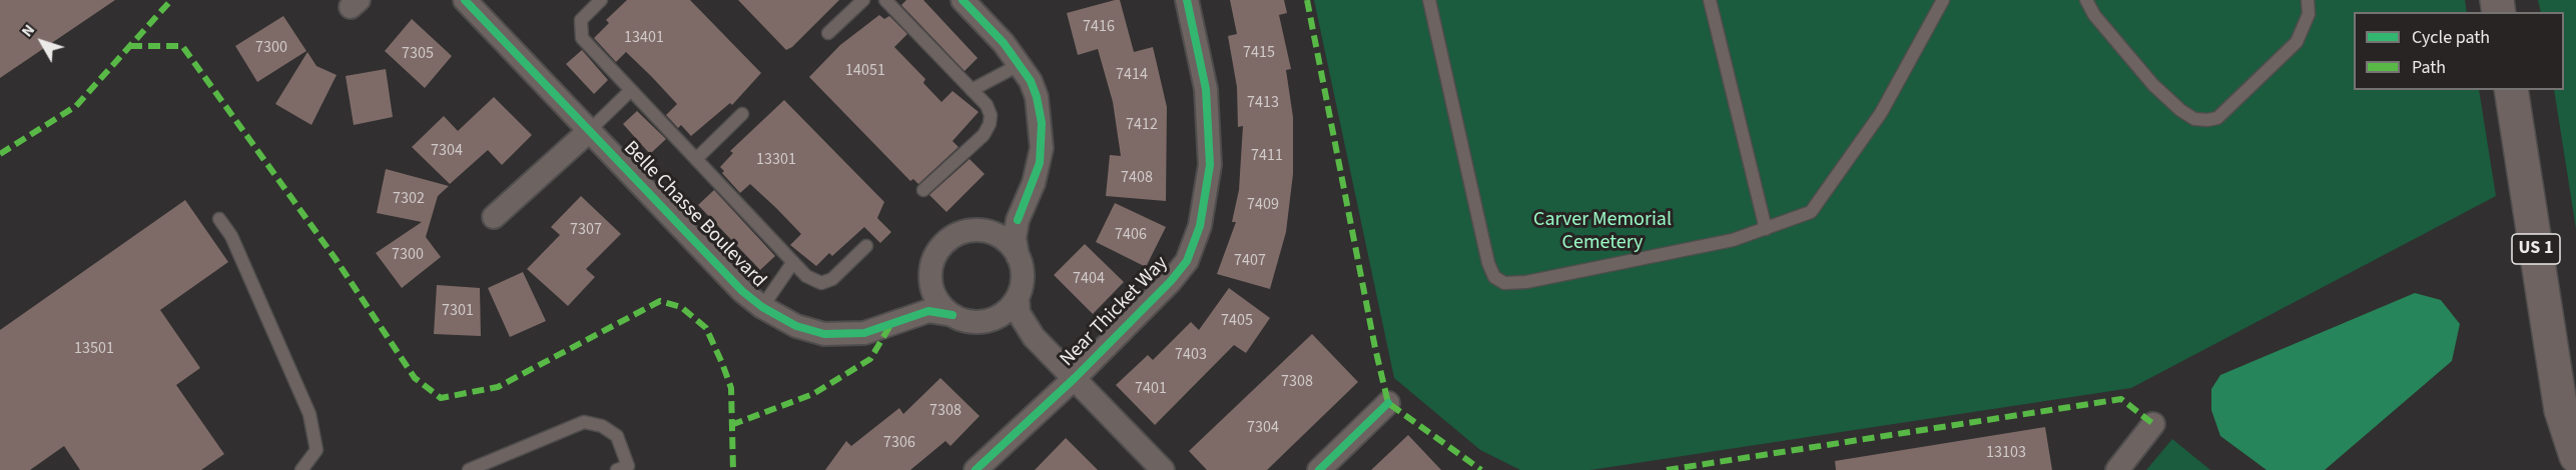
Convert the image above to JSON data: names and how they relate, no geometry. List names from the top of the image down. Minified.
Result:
{"streets":{"main road":["US 1"],"street":["Belle Chasse Boulevard","Near Thicket Way"]},"crossings":[["Belle Chasse Boulevard","Near Thicket Way"]],"parks":["Carver Memorial Cemetery"],"house_numbers":["7416","13401","7300","7415","7305","14051","7414","7413","7412","7304","7411","13301","7408","7302","7409","7307","7406","7300","7407","7404","7301","7405","13501","7403","7308","7401","7308","7304","7306","13103"],"legend":["Cycle path","Path"],"north":"top left"}
